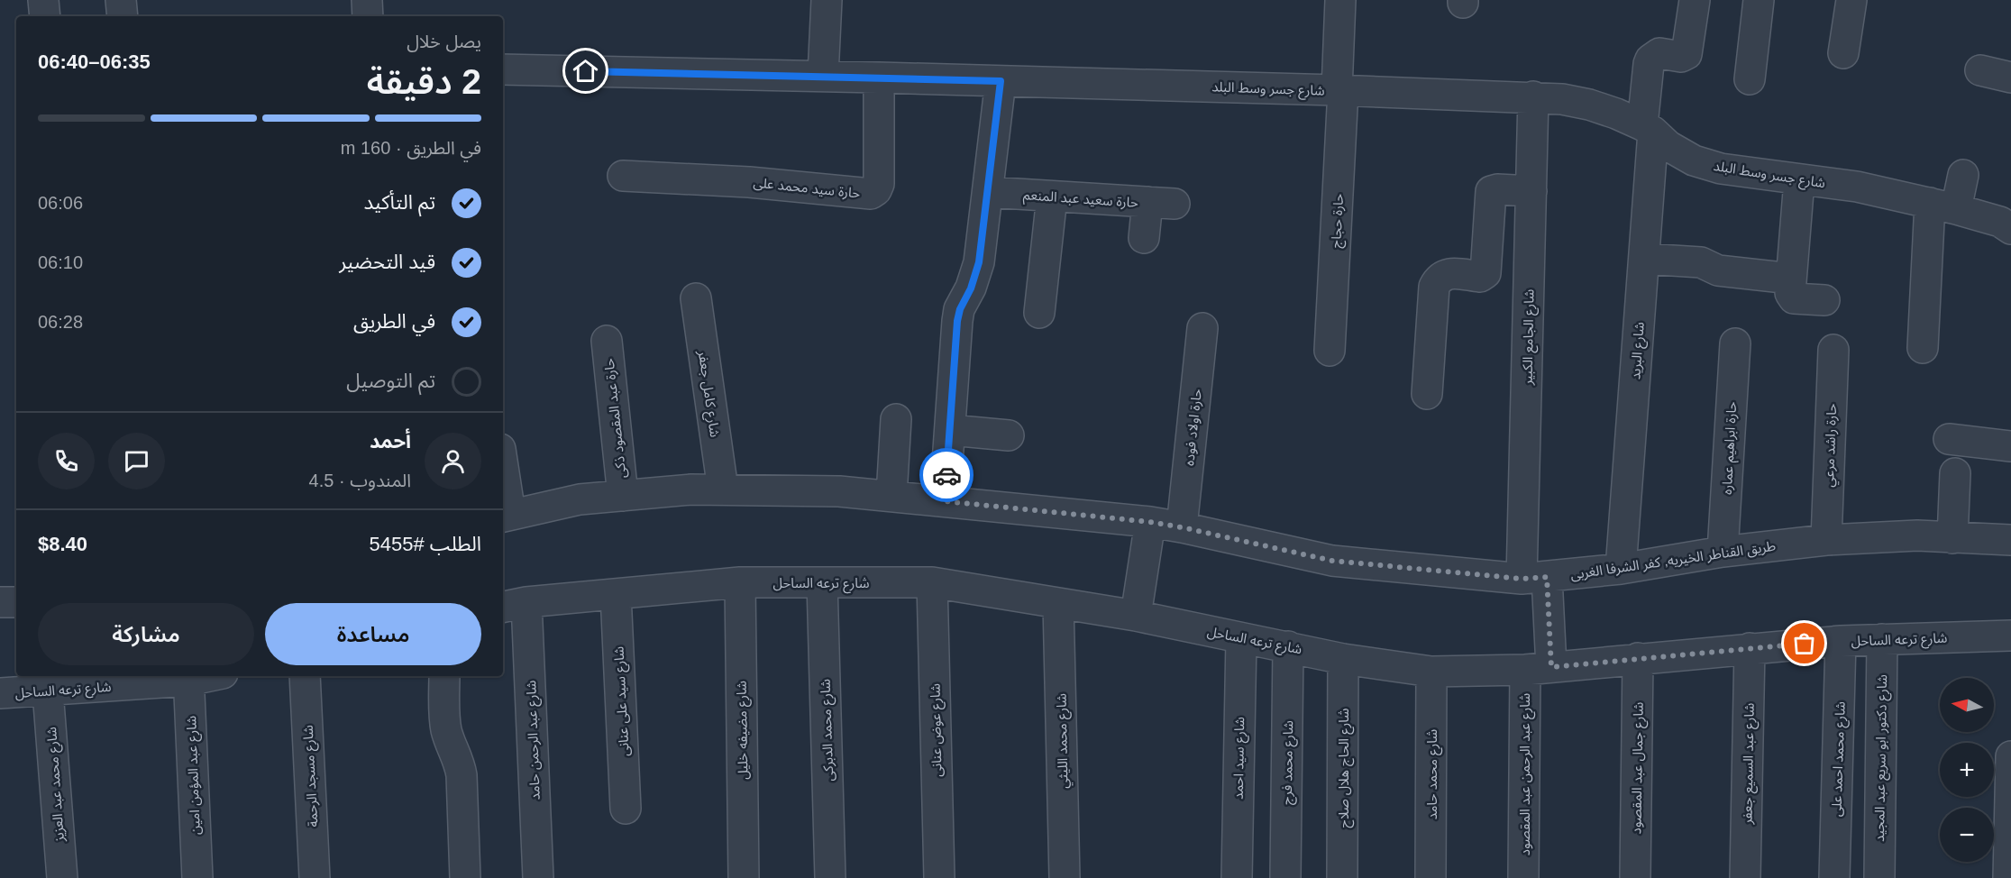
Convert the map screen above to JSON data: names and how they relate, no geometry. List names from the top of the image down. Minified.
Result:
{"streets":{"street":["شارع جسر وسط البلد","حارة سيد محمد على","حارة سعيد عبد المنعم","حارة حجاج","شارع الجامع الكبير","شارع البريد","شارع كامل جعفر","حارة عبد المقصود ذكى","حارة اولاد فوده","حارة راشد مرعي","حارة ابراهيم عماره","طريق القناطر الخيريه, كفر الشرفا الغربى","شارع ترعه الساحل","شارع سيد على عنانى","شارع مضيفه خليل","شارع محمد الدبركى","شارع عوض عنانى","شارع عبد الرحمن حامد","شارع محمد الليثي","شارع سيد احمد","شارع دكتور ابو سريع عبد المجيد","شارع محمد احمد على","شارع محمد فرج","شارع عبد السميع جعفر","شارع الحاج هلال صلاح","شارع جمال عبد المقصود","شارع محمد حامد","شارع عبد الرحمن عبد المقصود","شارع عبد المؤمن امين","شارع مسجد الرحمة","شارع محمد عبد العزيز"]},"crossings":[["شارع جسر وسط البلد","حارة سيد محمد على"],["شارع جسر وسط البلد","حارة حجاج"],["شارع جسر وسط البلد","شارع الجامع الكبير"],["شارع جسر وسط البلد","شارع البريد"],["شارع الجامع الكبير","طريق القناطر الخيريه, كفر الشرفا الغربى"],["شارع الجامع الكبير","شارع ترعه الساحل"],["شارع الجامع الكبير","شارع عبد الرحمن عبد المقصود"],["شارع البريد","طريق القناطر الخيريه, كفر الشرفا الغربى"],["شارع كامل جعفر","طريق القناطر الخيريه, كفر الشرفا الغربى"],["حارة عبد المقصود ذكى","طريق القناطر الخيريه, كفر الشرفا الغربى"],["حارة اولاد فوده","طريق القناطر الخيريه, كفر الشرفا الغربى"],["حارة راشد مرعي","طريق القناطر الخيريه, كفر الشرفا الغربى"],["حارة ابراهيم عماره","طريق القناطر الخيريه, كفر الشرفا الغربى"],["شارع ترعه الساحل","شارع سيد على عنانى"],["شارع ترعه الساحل","شارع مضيفه خليل"],["شارع ترعه الساحل","شارع محمد الدبركى"],["شارع ترعه الساحل","شارع عوض عنانى"],["شارع ترعه الساحل","شارع عبد الرحمن حامد"],["شارع ترعه الساحل","شارع محمد الليثي"],["شارع ترعه الساحل","شارع سيد احمد"],["شارع ترعه الساحل","شارع دكتور ابو سريع عبد المجيد"],["شارع ترعه الساحل","شارع محمد احمد على"],["شارع ترعه الساحل","شارع محمد فرج"],["شارع ترعه الساحل","شارع عبد السميع جعفر"],["شارع ترعه الساحل","شارع الحاج هلال صلاح"],["شارع ترعه الساحل","شارع جمال عبد المقصود"],["شارع ترعه الساحل","شارع محمد حامد"],["شارع ترعه الساحل","شارع عبد الرحمن عبد المقصود"],["شارع ترعه الساحل","شارع عبد المؤمن امين"],["شارع ترعه الساحل","شارع محمد عبد العزيز"]],"north":"left","page":{"heading":["2 دقيقة","يصل خلال","06:35–06:40"],"panel":["أحمد","المندوب · 4.5","الطلب #5455","$8.40"],"bar":"في الطريق · 160 m","list":[["تم التأكيد","06:06"],["قيد التحضير","06:10"],["في الطريق","06:28"],"تم التوصيل"],"buttons":["مساعدة","مشاركة"],"map_buttons":["+","−"]}}
